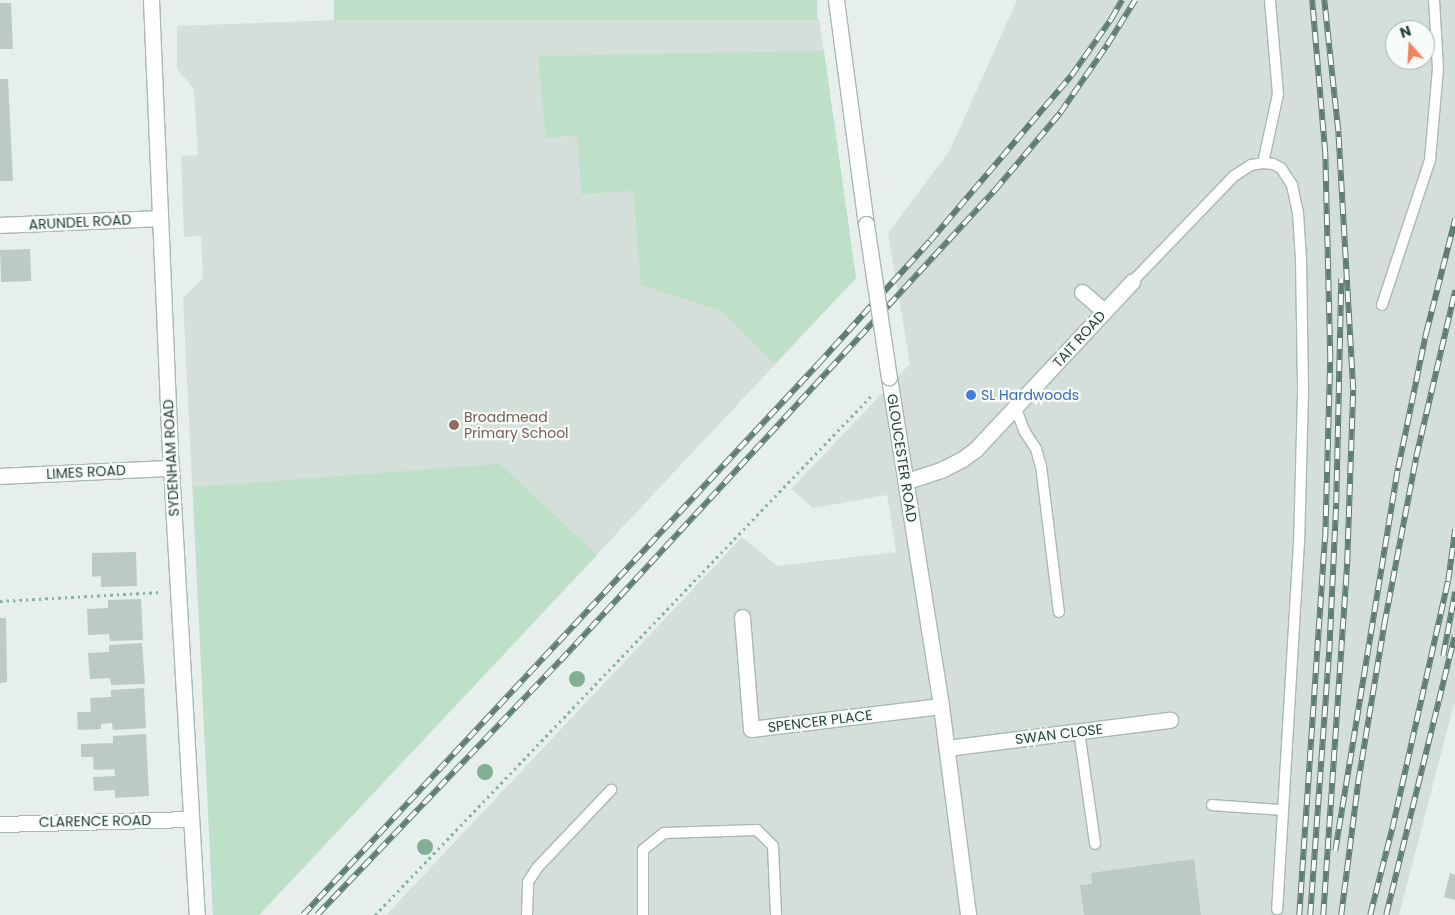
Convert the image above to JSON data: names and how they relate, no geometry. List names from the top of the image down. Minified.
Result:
{"streets":{"street":["ARUNDEL ROAD","TAIT ROAD","SYDENHAM ROAD","GLOUCESTER ROAD","LIMES ROAD","SPENCER PLACE","SWAN CLOSE","CLARENCE ROAD"]},"crossings":[["ARUNDEL ROAD","SYDENHAM ROAD"],["TAIT ROAD","GLOUCESTER ROAD"],["SYDENHAM ROAD","LIMES ROAD"],["SYDENHAM ROAD","CLARENCE ROAD"],["GLOUCESTER ROAD","SPENCER PLACE"],["GLOUCESTER ROAD","SWAN CLOSE"]],"places":["SL Hardwoods","Broadmead Primary School"],"north":"top"}
